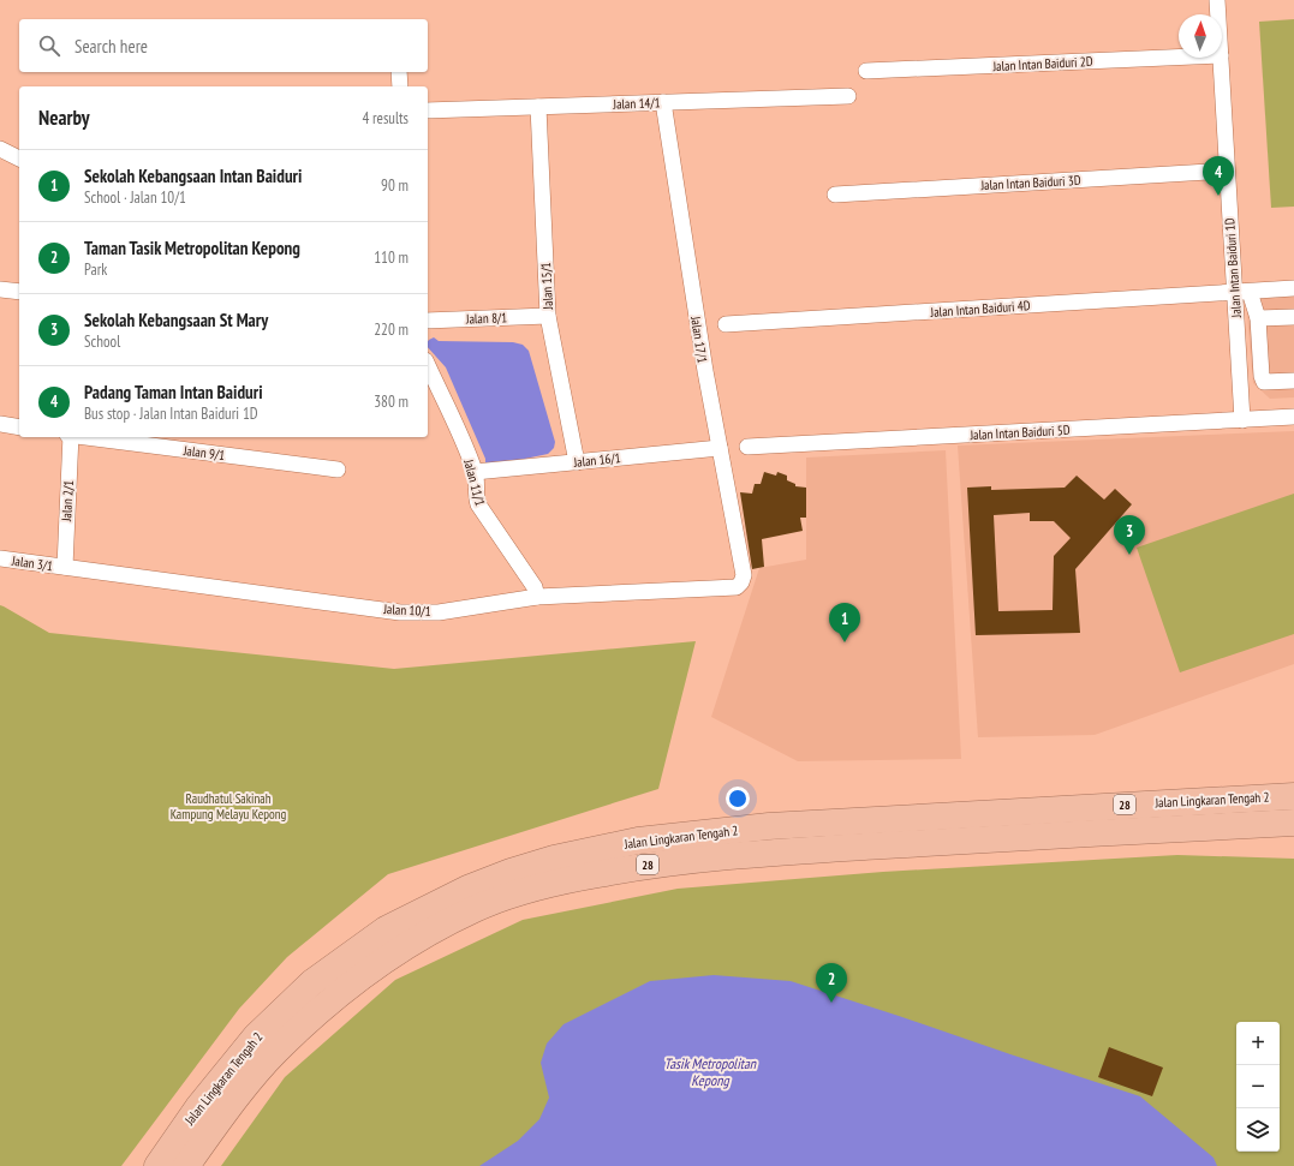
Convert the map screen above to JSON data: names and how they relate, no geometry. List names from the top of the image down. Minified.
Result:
{"streets":{"highway":["Jalan Lingkaran Tengah 2","28"],"street":["Jalan Intan Baiduri 2D","Jalan 14/1","Jalan Intan Baiduri 3D","Jalan Intan Baiduri 1D","Jalan 15/1","Jalan Intan Baiduri 4D","Jalan 8/1","Jalan 17/1","Jalan Intan Baiduri 5D","Jalan 9/1","Jalan 16/1","Jalan 11/1","Jalan 2/1","Jalan 3/1","Jalan 10/1"]},"crossings":[["Jalan 14/1","Jalan 15/1"],["Jalan 14/1","Jalan 17/1"],["Jalan Intan Baiduri 3D","Jalan Intan Baiduri 1D"],["Jalan Intan Baiduri 1D","Jalan Intan Baiduri 4D"],["Jalan Intan Baiduri 1D","Jalan Intan Baiduri 5D"],["Jalan 15/1","Jalan 8/1"],["Jalan 15/1","Jalan 16/1"],["Jalan 17/1","Jalan 16/1"],["Jalan 17/1","Jalan 10/1"],["Jalan 16/1","Jalan 11/1"],["Jalan 11/1","Jalan 10/1"],["Jalan 2/1","Jalan 3/1"],["Jalan 2/1","Jalan 10/1"],["Jalan 3/1","Jalan 10/1"]],"water":["Tasik Metropolitan Kepong"],"parks":["Raudhatul Sakinah Kampung Melayu Kepong"],"north":"top","page":{"search":"Search here","heading":["Nearby","4 results"],"list":[{"mark":"1","name":"Sekolah Kebangsaan Intan Baiduri","note":"School · Jalan 10/1","value":"90 m"},{"mark":"2","name":"Taman Tasik Metropolitan Kepong","note":"Park","value":"110 m"},{"mark":"3","name":"Sekolah Kebangsaan St Mary","note":"School","value":"220 m"},{"mark":"4","name":"Padang Taman Intan Baiduri","note":"Bus stop · Jalan Intan Baiduri 1D","value":"380 m"}],"pins":["4","3","1","2"],"map_buttons":["+","−"]}}
